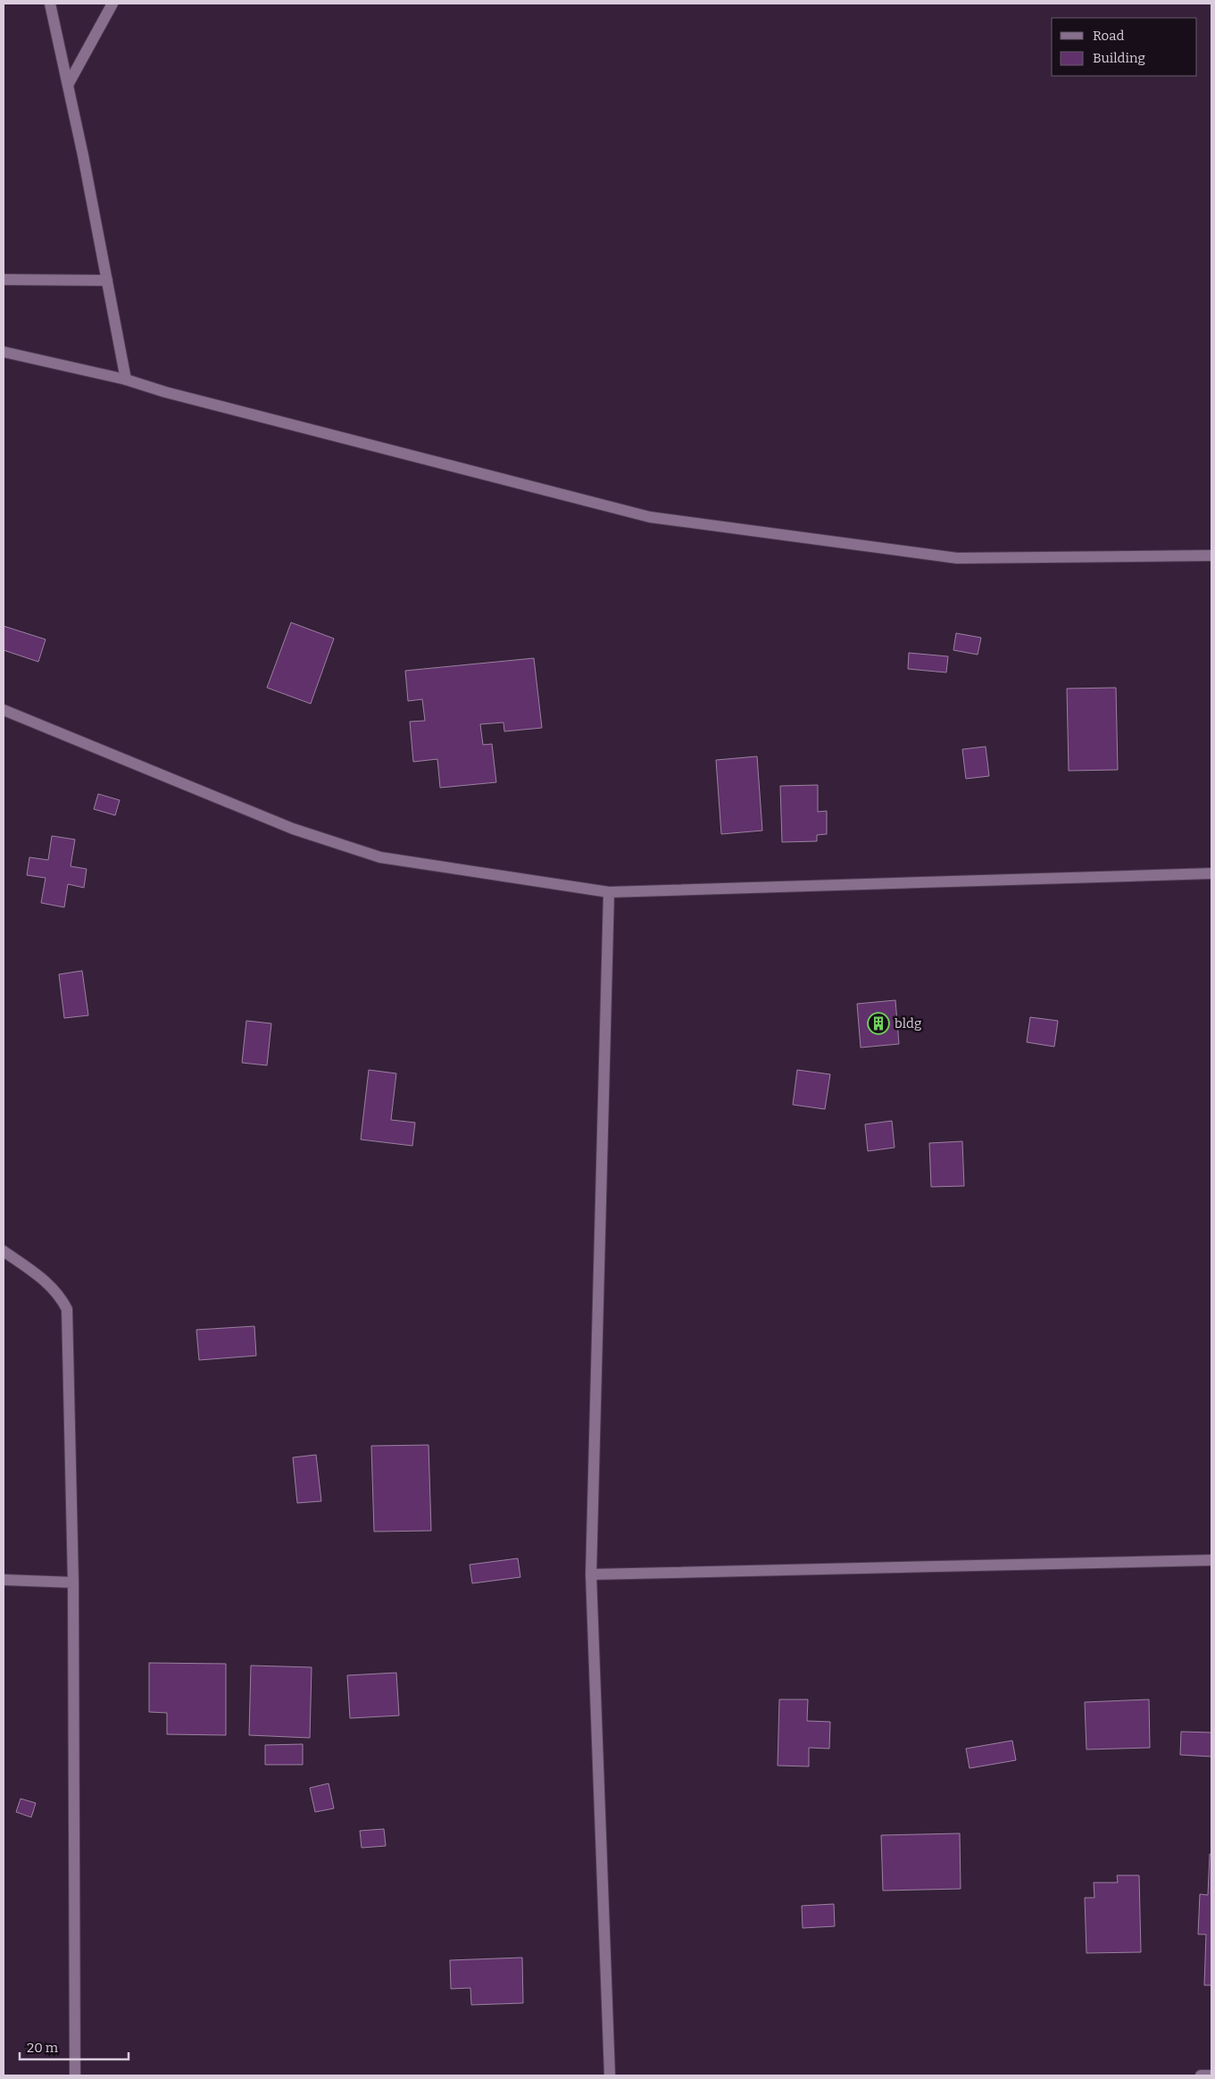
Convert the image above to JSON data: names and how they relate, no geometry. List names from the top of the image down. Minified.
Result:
{"places":{"building":["bldg"]},"legend":["Road","Building"],"scale_bar":"20 m"}
